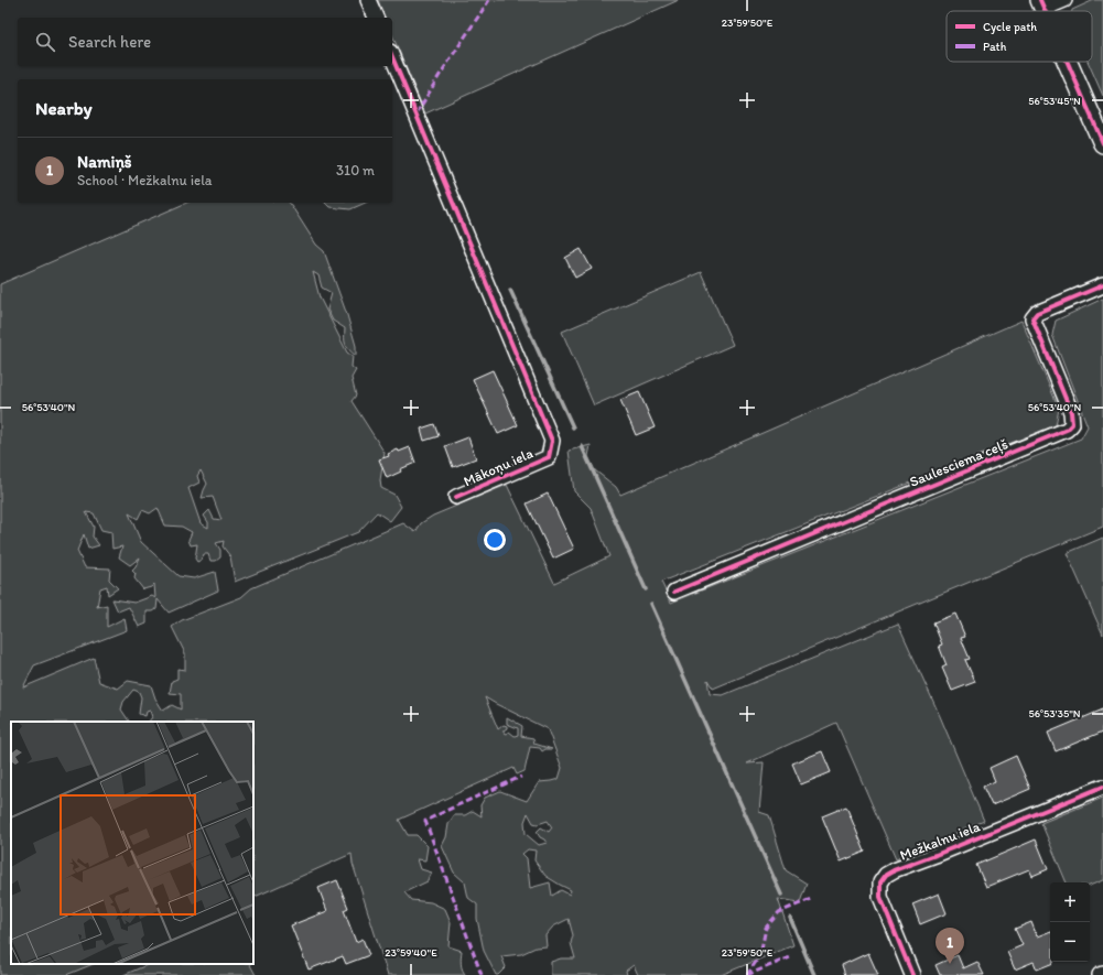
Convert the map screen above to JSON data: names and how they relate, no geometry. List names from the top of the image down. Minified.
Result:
{"streets":{"street":["Saulesciema ceļš","Mākoņu iela","Mežkalnu iela"]},"legend":["Cycle path","Path"],"page":{"search":"Search here","heading":"Nearby","list":[{"mark":"1","name":"Namiņš","note":"School · Mežkalnu iela","value":"310 m"}],"map_buttons":["+","−"],"pins":"1"},"coordinates":["23°59'50\"E","56°53'45\"N","56°53'40\"N","56°53'35\"N","23°59'40\"E"]}
